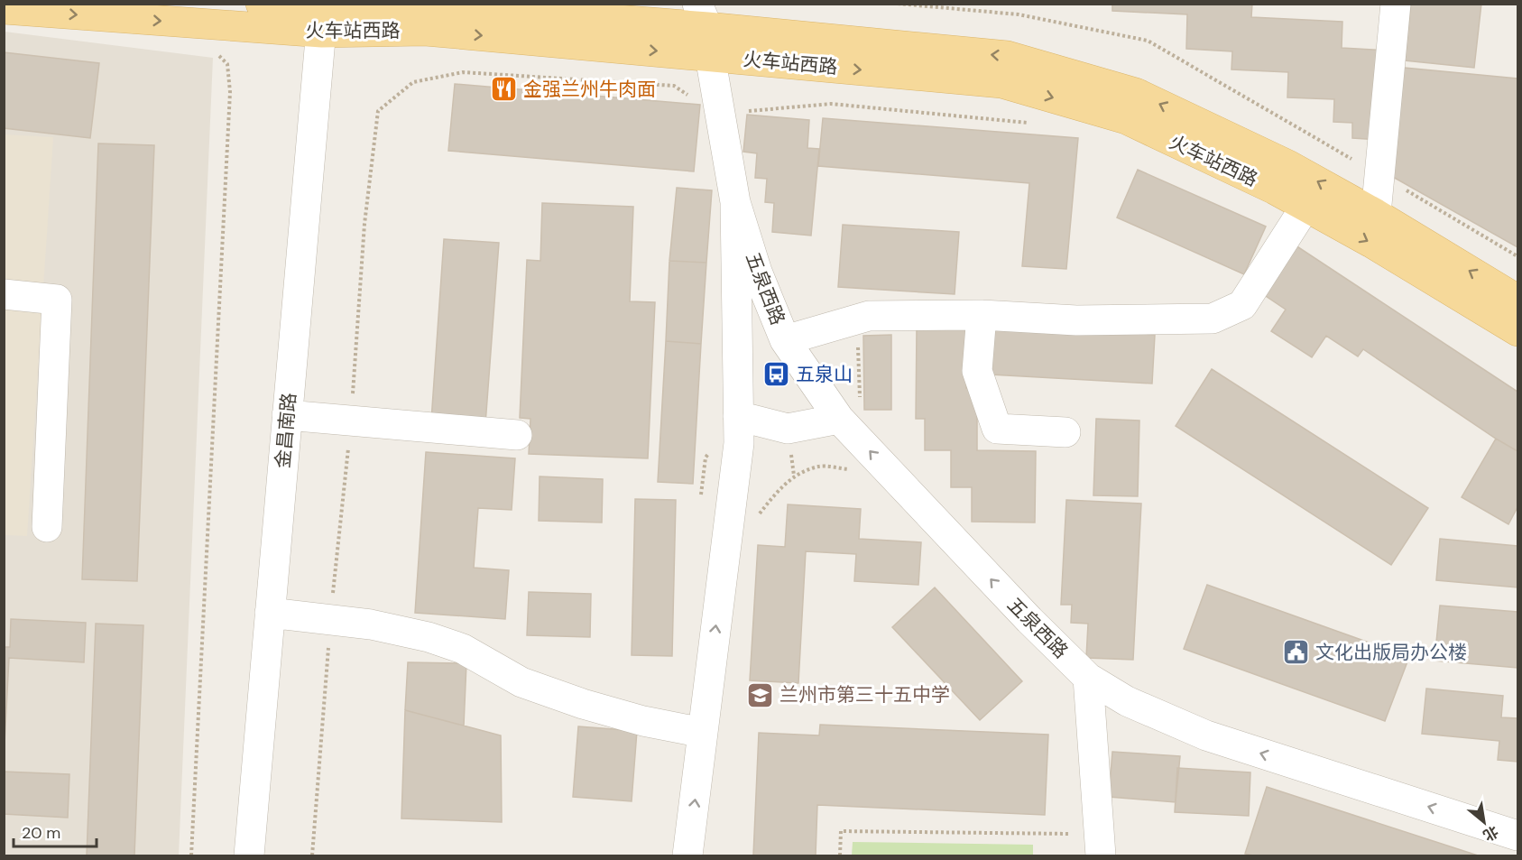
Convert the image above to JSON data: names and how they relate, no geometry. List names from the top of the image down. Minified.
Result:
{"streets":{"main road":["火车站西路"],"street":["五泉西路","金昌南路"]},"crossings":[["火车站西路","金昌南路"]],"one_way":["五泉西路"],"places":{"restaurant":["金强兰州牛肉面"],"bus stop":["五泉山"],"public building":["文化出版局办公楼"],"school or university":["兰州市第三十五中学"]},"scale_bar":"20 m","north":"bottom right"}
